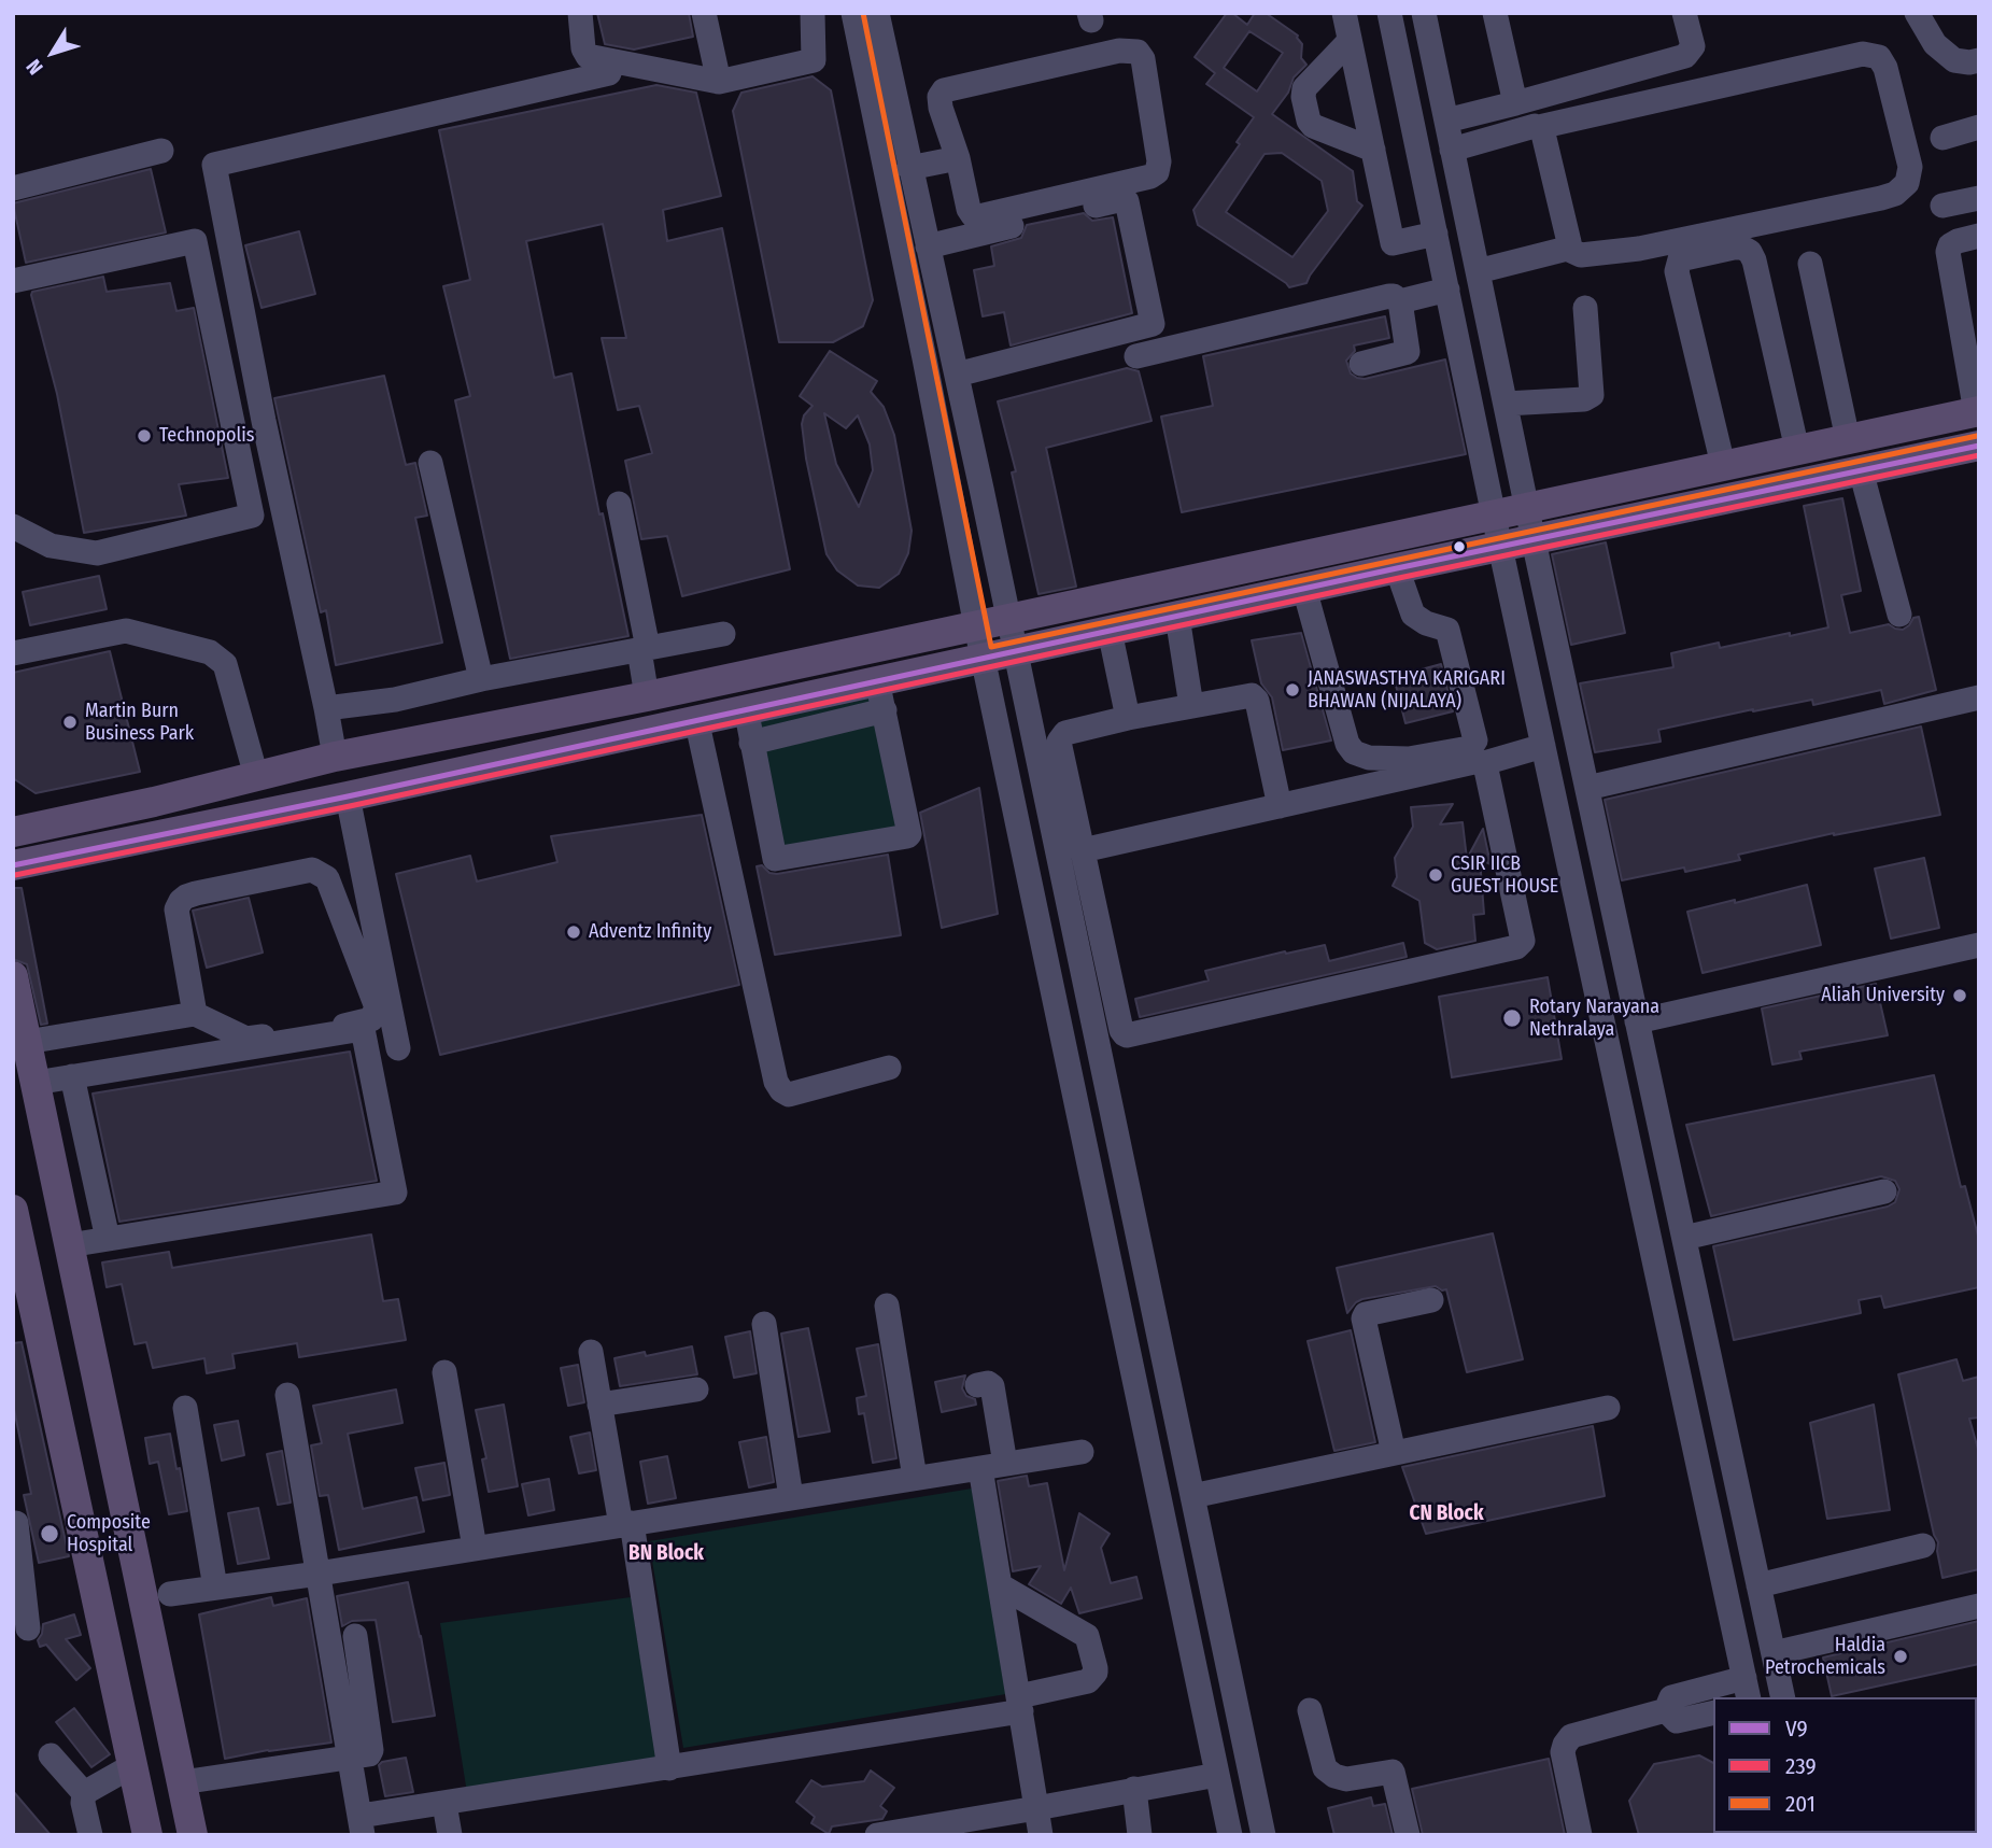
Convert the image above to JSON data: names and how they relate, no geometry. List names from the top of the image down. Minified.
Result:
{"districts":["CN Block","BN Block"],"places":["Technopolis","JANASWASTHYA KARIGARI BHAWAN (NIJALAYA)","Martin Burn Business Park","CSIR IICB GUEST HOUSE","Adventz Infinity","Aliah University","Rotary Narayana Nethralaya","Composite Hospital","Haldia Petrochemicals"],"lines":["transit line 201","transit line V9","transit line 239"],"legend":["V9","239","201"],"north":"bottom left"}
